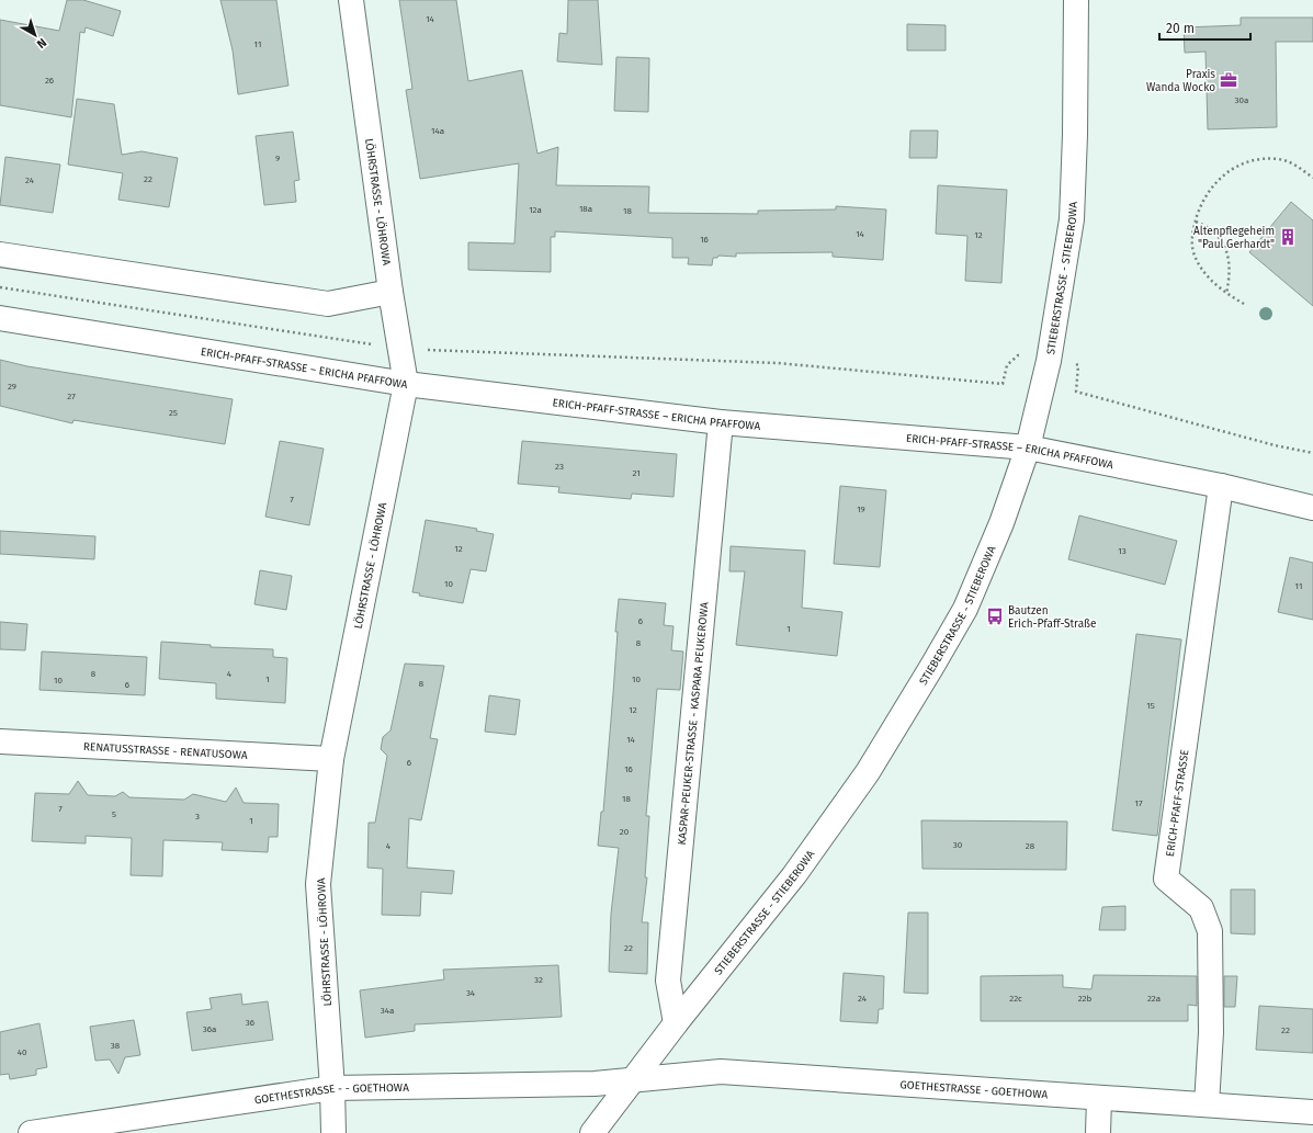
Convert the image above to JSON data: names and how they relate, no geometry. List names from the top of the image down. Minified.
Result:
{"streets":{"street":["LÖHRSTRASSE - LÖHROWA","STIEBERSTRASSE - STIEBEROWA","ERICH-PFAFF-STRASSE – ERICHA PFAFFOWA","KASPAR-PEUKER-STRASSE - KASPARA PEUKEROWA","RENATUSSTRASSE - RENATUSOWA","ERICH-PFAFF-STRASSE","GOETHESTRASSE - GOETHOWA","GOETHESTRASSE - - GOETHOWA"]},"crossings":[["LÖHRSTRASSE - LÖHROWA","ERICH-PFAFF-STRASSE – ERICHA PFAFFOWA"],["LÖHRSTRASSE - LÖHROWA","RENATUSSTRASSE - RENATUSOWA"],["LÖHRSTRASSE - LÖHROWA","GOETHESTRASSE - - GOETHOWA"],["STIEBERSTRASSE - STIEBEROWA","ERICH-PFAFF-STRASSE – ERICHA PFAFFOWA"],["STIEBERSTRASSE - STIEBEROWA","KASPAR-PEUKER-STRASSE - KASPARA PEUKEROWA"],["STIEBERSTRASSE - STIEBEROWA","GOETHESTRASSE - GOETHOWA"],["STIEBERSTRASSE - STIEBEROWA","GOETHESTRASSE - - GOETHOWA"],["ERICH-PFAFF-STRASSE – ERICHA PFAFFOWA","KASPAR-PEUKER-STRASSE - KASPARA PEUKEROWA"],["ERICH-PFAFF-STRASSE – ERICHA PFAFFOWA","ERICH-PFAFF-STRASSE"],["ERICH-PFAFF-STRASSE","GOETHESTRASSE - GOETHOWA"],["GOETHESTRASSE - GOETHOWA","GOETHESTRASSE - - GOETHOWA"]],"places":{"office":["Praxis Wanda Wocko"],"building":["Altenpflegeheim \"Paul Gerhardt\""],"bus stop":["Bautzen Erich-Pfaff-Straße"]},"house_numbers":["14","11","26","30a","14a","9","22","24","18a","12a","18","14","12","16","29","27","25","23","21","7","19","12","13","10","11","6","1","8","8","4","1","10","10","8","6","15","12","14","6","16","18","17","7","5","3","1","20","30","4","28","22","32","34","24","22c","22b","22a","34a","36","36a","22","38","40"],"scale_bar":"20 m","north":"bottom right"}
